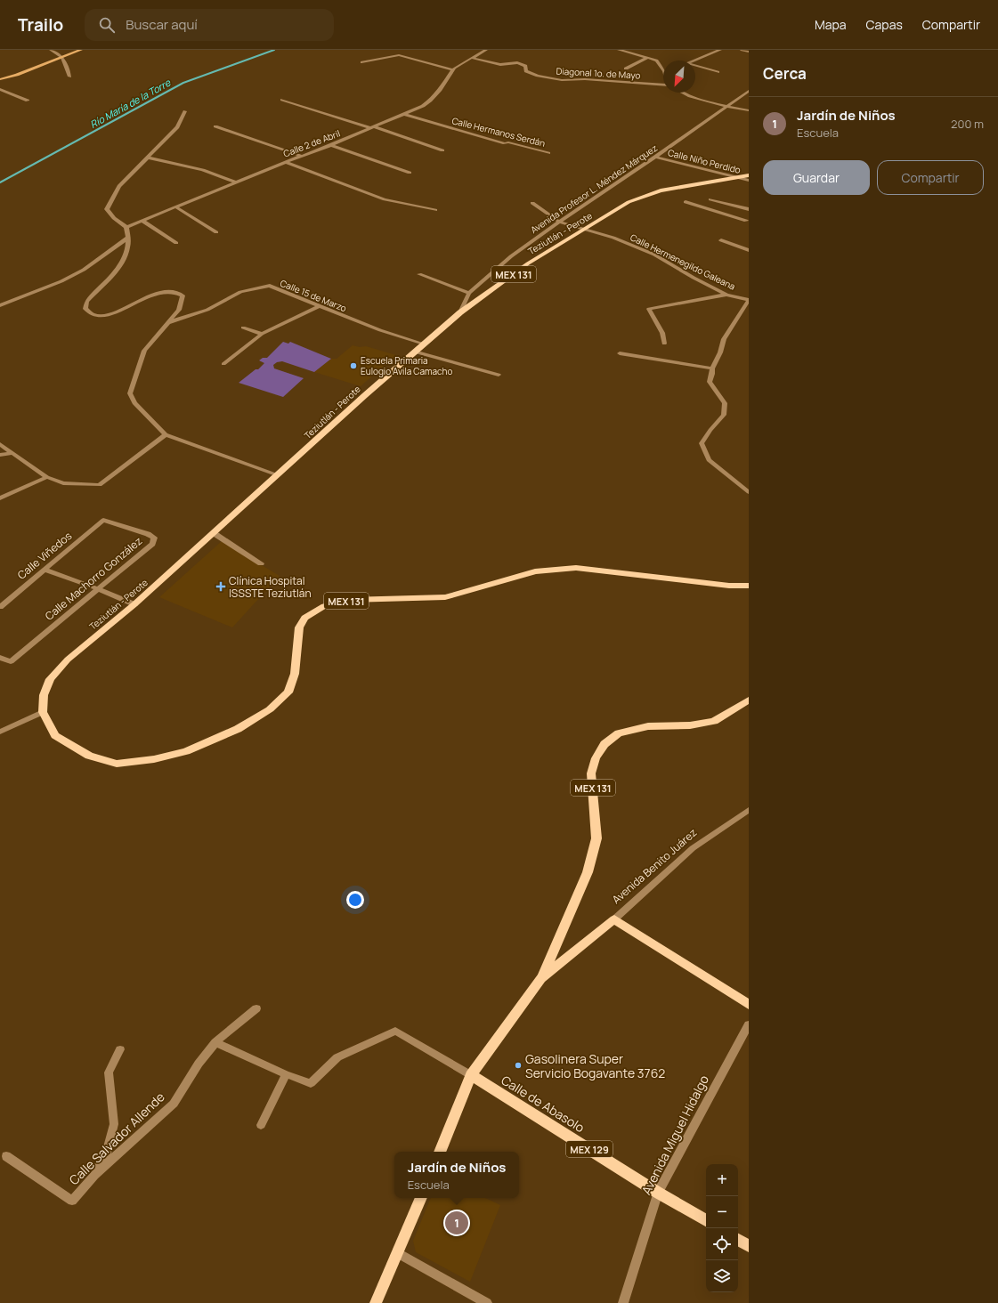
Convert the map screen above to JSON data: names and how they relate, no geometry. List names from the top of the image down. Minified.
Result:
{"streets":{"main road":["Teziutlán - Perote","MEX 131","Avenida Benito Juárez","Calle de Abasolo","MEX 129"],"street":["Diagonal 1o. de Mayo","Calle Hermanos Serdán","Calle 2 de Abril","Calle Niño Perdido","Avenida Profesor L. Méndez Márquez","Calle Hermenegildo Galeana","Calle 15 de Marzo","Calle Viñedos","Calle Machorro González","Avenida Miguel Hidalgo","Calle Salvador Allende"]},"crossings":[["Diagonal 1o. de Mayo","Calle 2 de Abril"],["Calle Hermanos Serdán","Calle 2 de Abril"],["Calle Niño Perdido","Avenida Profesor L. Méndez Márquez"],["Calle Niño Perdido","Teziutlán - Perote"],["Avenida Profesor L. Méndez Márquez","Teziutlán - Perote"],["Avenida Profesor L. Méndez Márquez","Calle Hermenegildo Galeana"],["Teziutlán - Perote","Calle Hermenegildo Galeana"],["Teziutlán - Perote","MEX 131"],["Teziutlán - Perote","Calle 15 de Marzo"],["MEX 131","Avenida Benito Juárez"],["Calle Viñedos","Calle Machorro González"],["Avenida Benito Juárez","Calle de Abasolo"],["Calle de Abasolo","Avenida Miguel Hidalgo"]],"water":["Río María de la Torre"],"places":{"other":["Escuela Primaria Eulogio Avila Camacho","Gasolinera Super Servicio Bogavante 3762"],"health":["Clínica Hospital ISSSTE Teziutlán"]},"north":"bottom left","page":{"header":"Trailo","search":"Buscar aquí","nav":["Mapa","Capas","Compartir"],"heading":"Cerca","list":[{"mark":"1","name":"Jardín de Niños","note":"Escuela","value":"200 m"}],"buttons":["Guardar","Compartir"],"popup":["Jardín de Niños","Escuela"],"map_buttons":["+","−"],"pins":"1"}}
